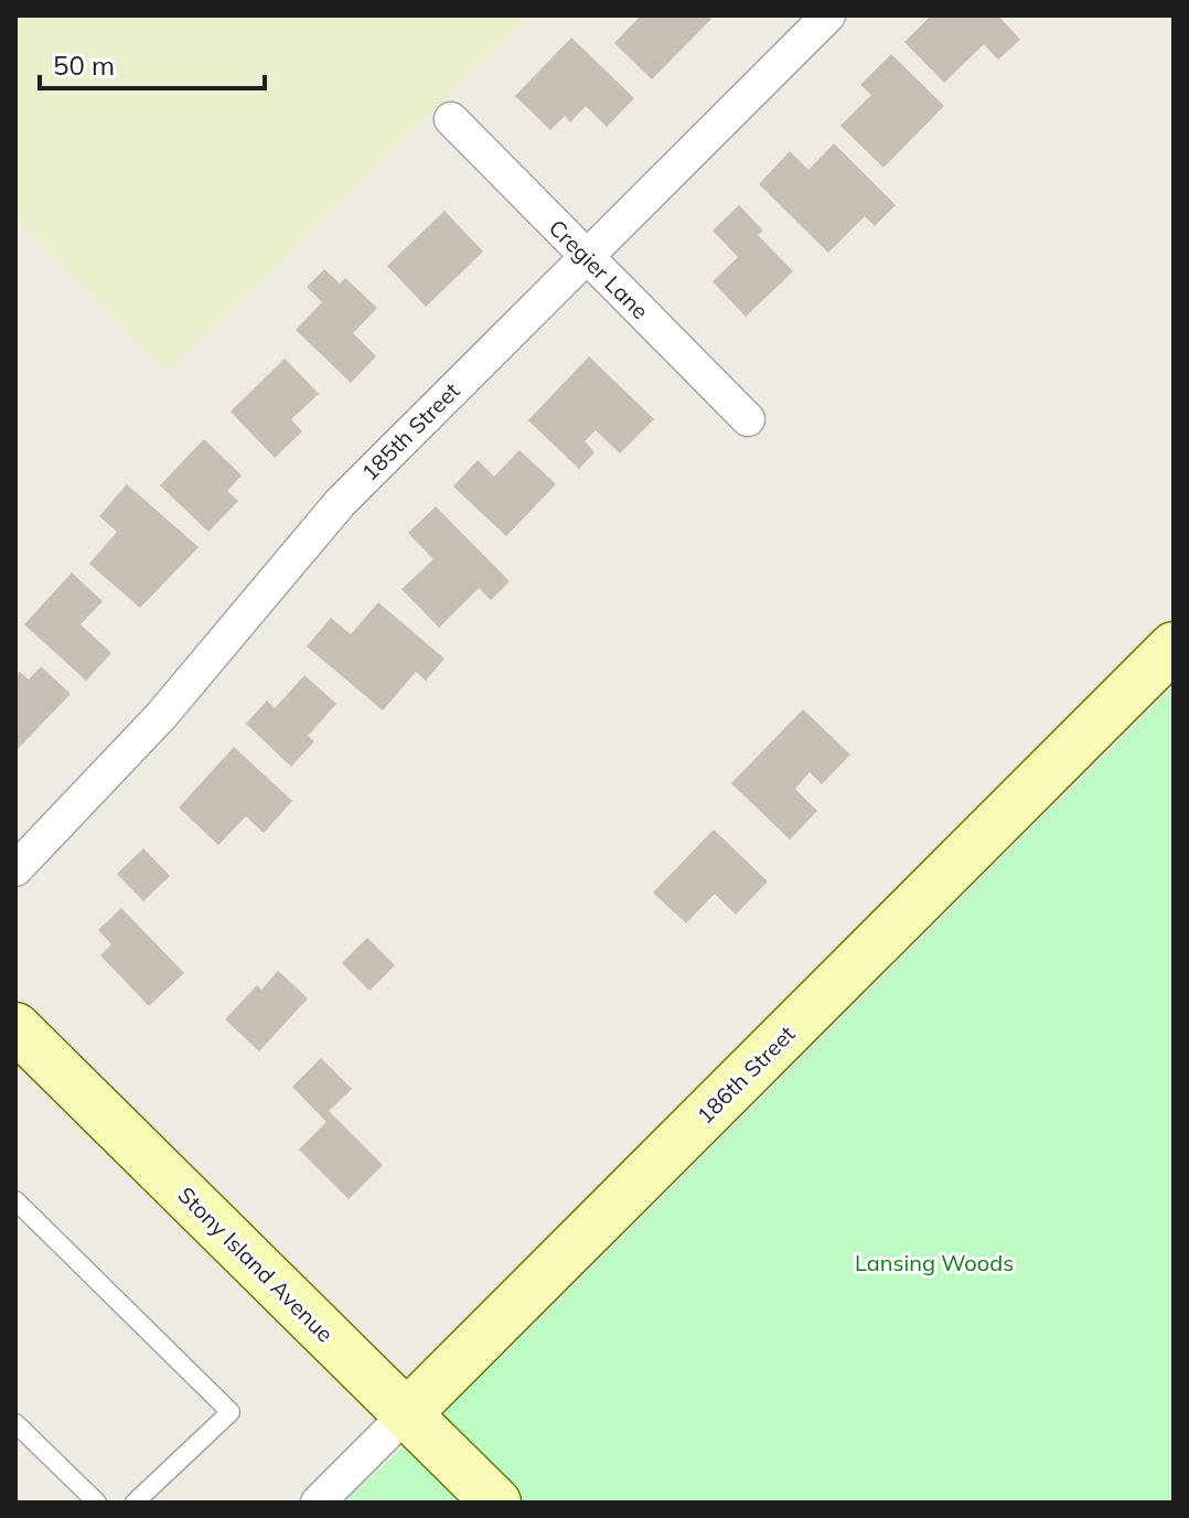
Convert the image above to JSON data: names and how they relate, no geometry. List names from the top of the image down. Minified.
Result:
{"streets":{"street":["Cregier Lane","185th Street","186th Street","Stony Island Avenue"]},"crossings":[["Cregier Lane","185th Street"],["186th Street","Stony Island Avenue"]],"parks":["Lansing Woods"],"scale_bar":"50 m"}
